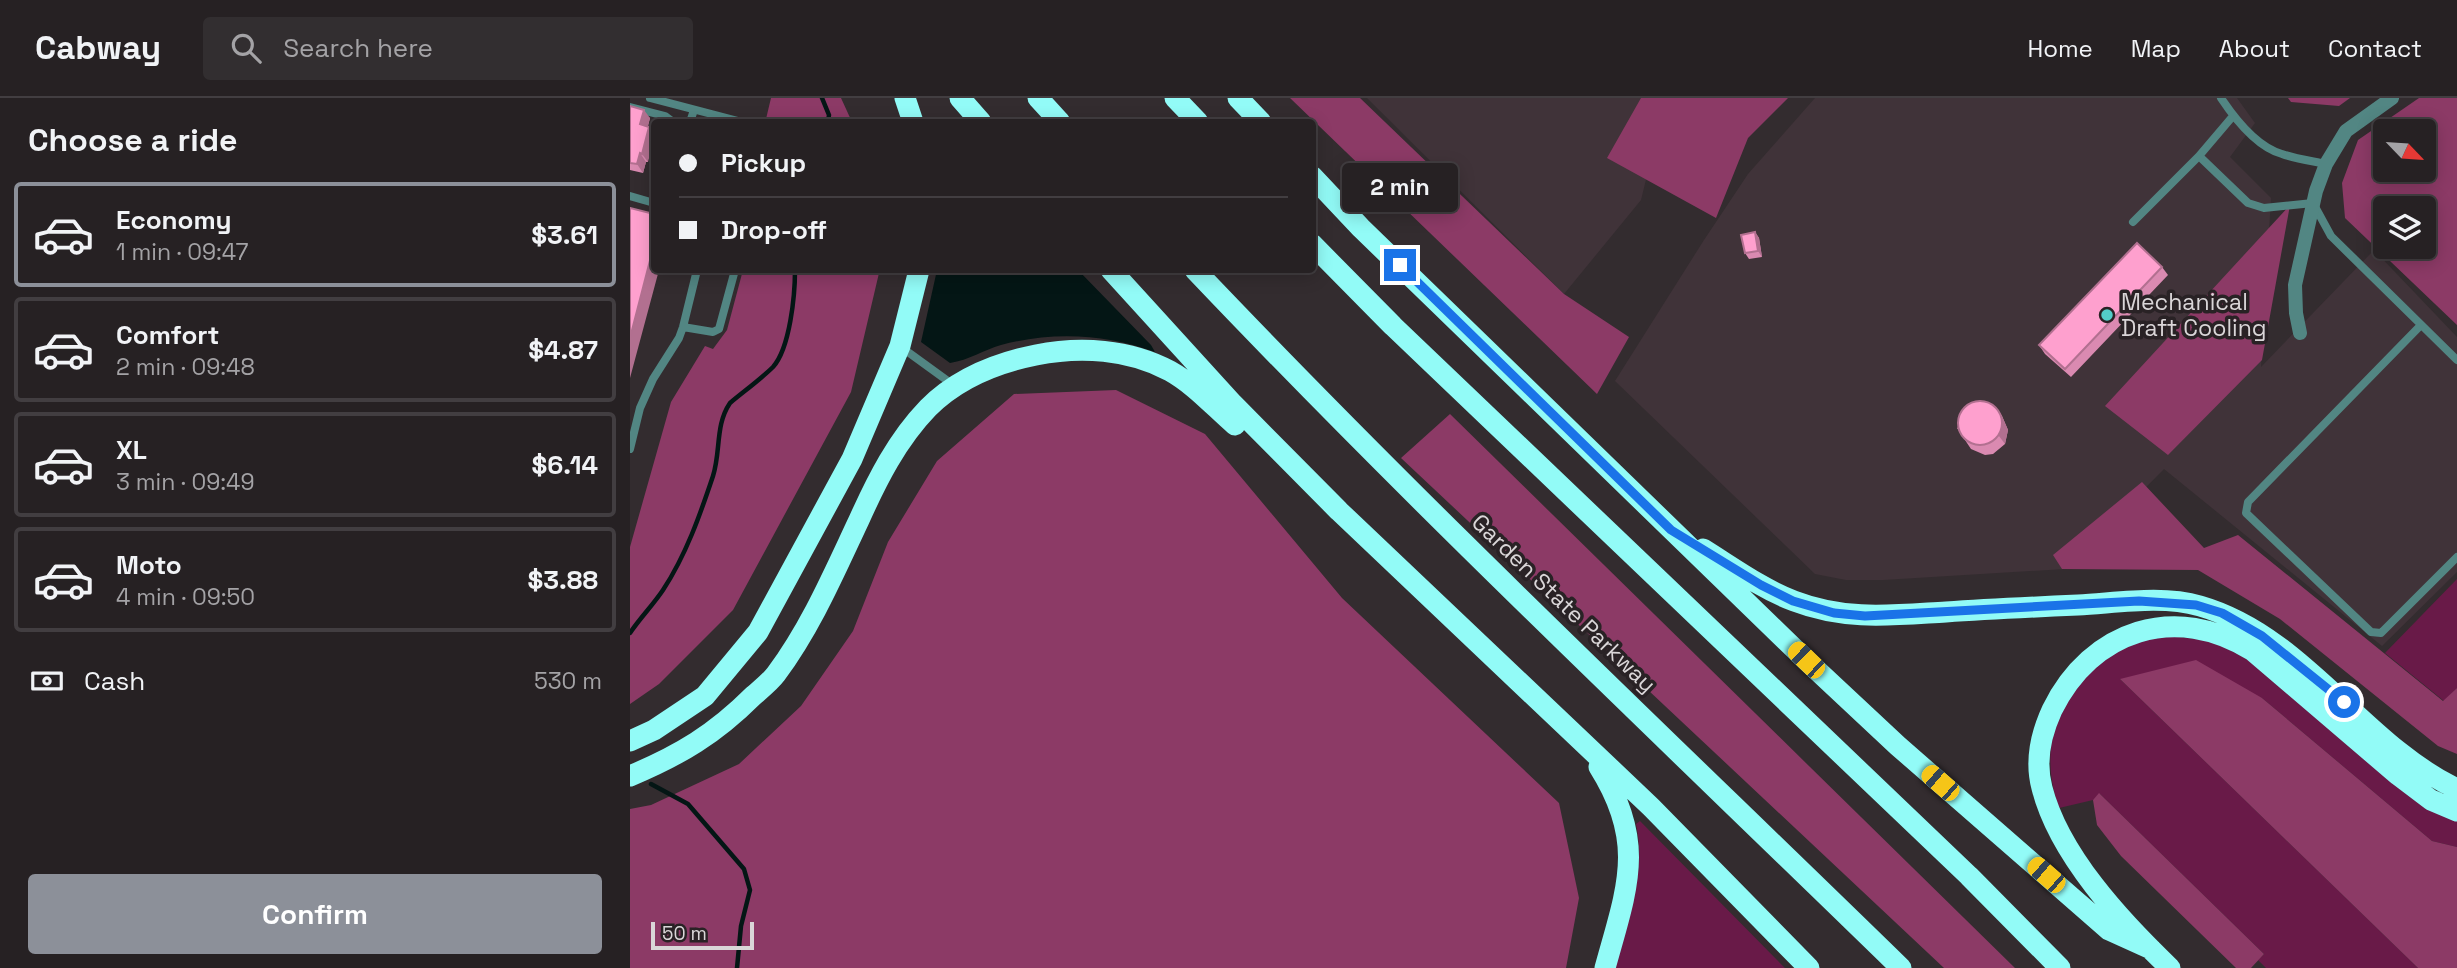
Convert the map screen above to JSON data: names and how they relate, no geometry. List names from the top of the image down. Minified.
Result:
{"streets":{"highway":["Garden State Parkway"]},"places":["Mechanical Draft Cooling"],"scale_bar":"50 m","north":"bottom right","page":{"header":"Cabway","search":"Search here","nav":["Home","Map","About","Contact"],"heading":"Choose a ride","banner":["Pickup","Drop-off"],"bubble":"2 min","list":[{"name":"Economy","note":"1 min · 09:47","value":"$3.61"},{"name":"Comfort","note":"2 min · 09:48","value":"$4.87"},{"name":"XL","note":"3 min · 09:49","value":"$6.14"},{"name":"Moto","note":"4 min · 09:50","value":"$3.88"}],"pay":["Cash","530 m"],"buttons":"Confirm","scale":"50 m"}}
